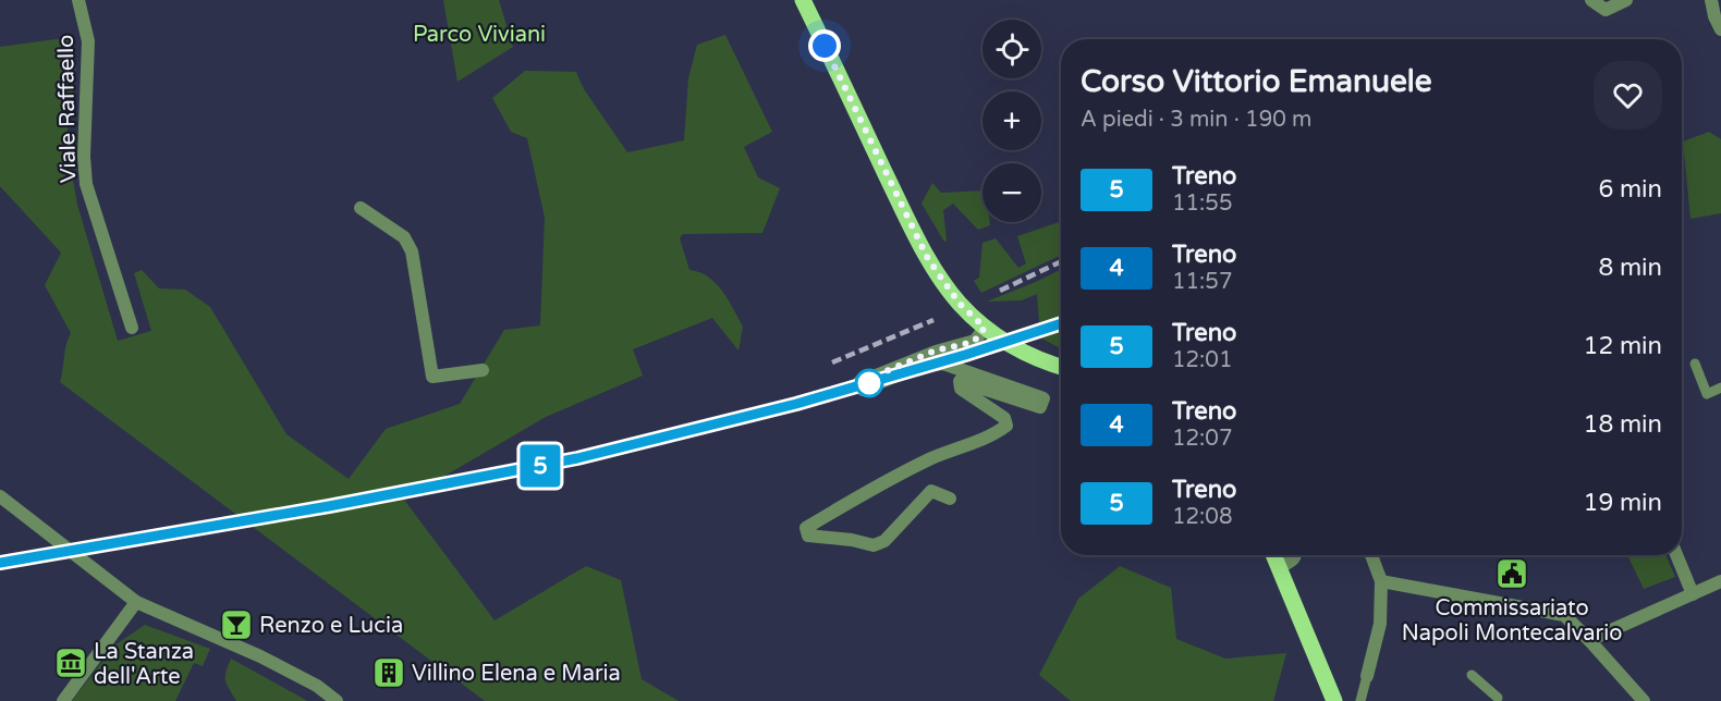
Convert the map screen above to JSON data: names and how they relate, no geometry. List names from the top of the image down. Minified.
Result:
{"streets":{"street":["Viale Raffaello"]},"parks":["Parco Viviani"],"places":{"public building":["Commissariato Napoli Montecalvario"],"bar":["Renzo e Lucia"],"museum":["La Stanza dell'Arte"],"building":["Villino Elena e Maria"]},"page":{"on_map":"5","map_buttons":["+","−"],"heading":["Corso Vittorio Emanuele","A piedi · 3 min · 190 m"],"list":[{"mark":"5","name":"Treno","note":"11:55","value":"6 min"},{"mark":"4","name":"Treno","note":"11:57","value":"8 min"},{"mark":"5","name":"Treno","note":"12:01","value":"12 min"},{"mark":"4","name":"Treno","note":"12:07","value":"18 min"},{"mark":"5","name":"Treno","note":"12:08","value":"19 min"}]}}
